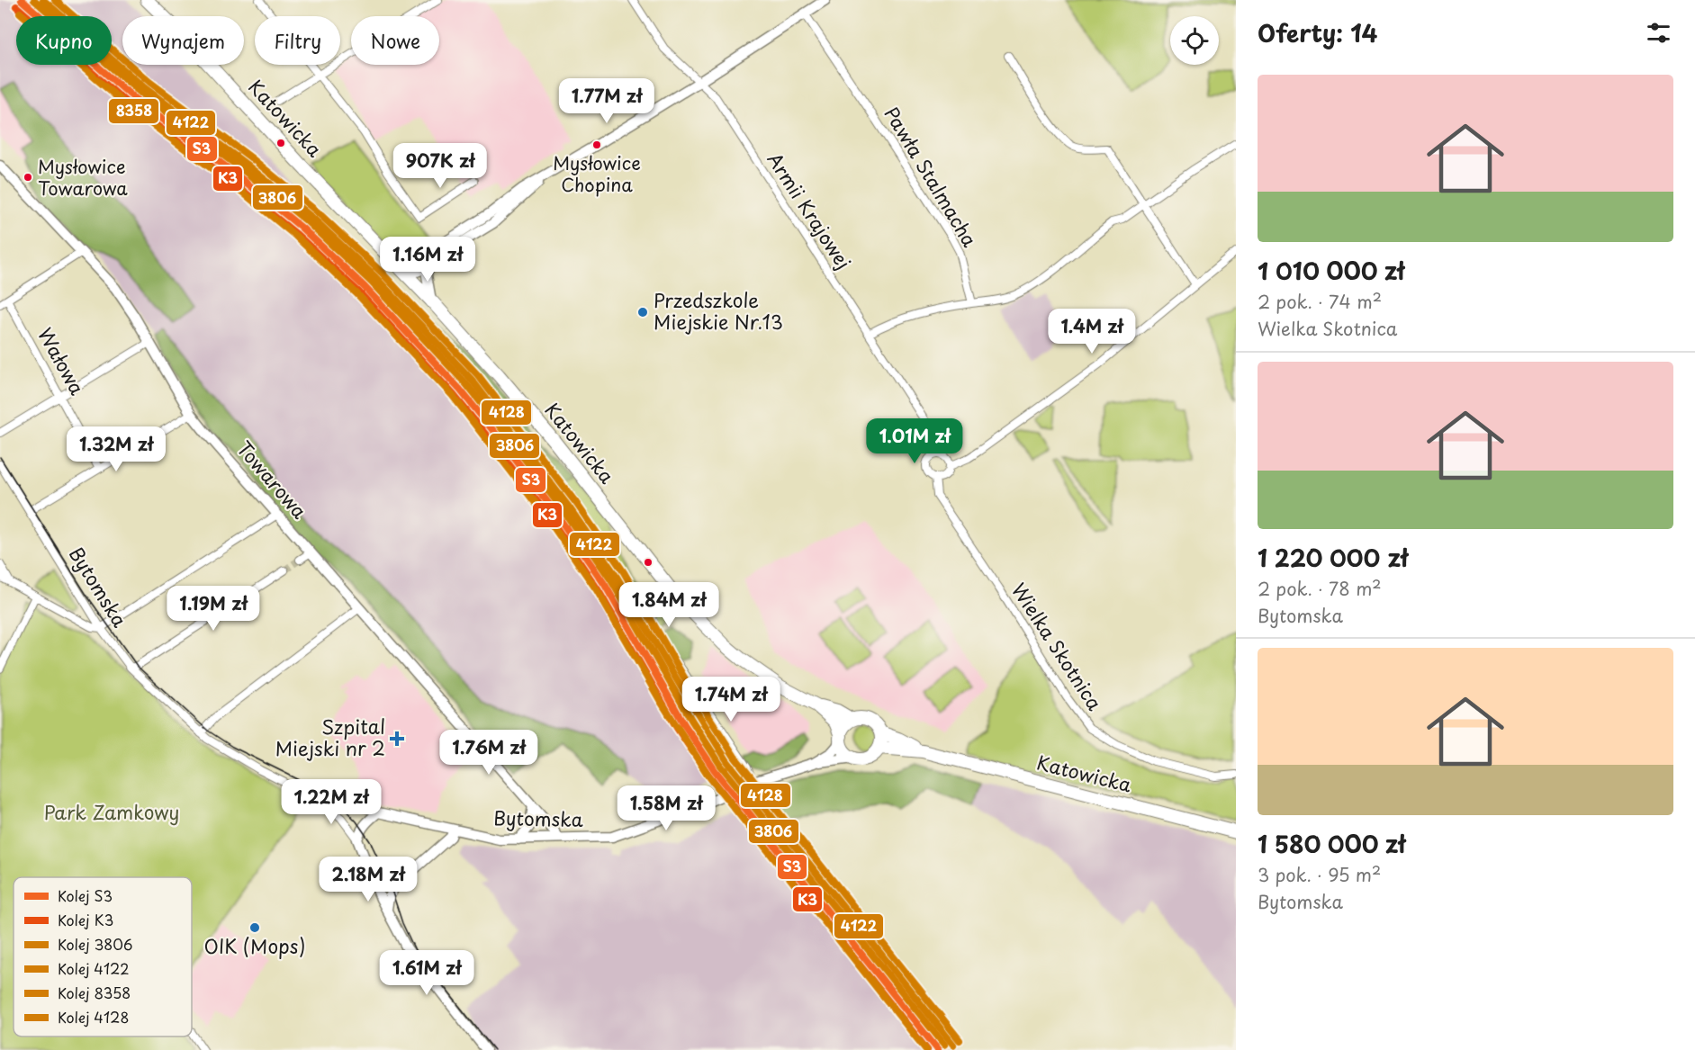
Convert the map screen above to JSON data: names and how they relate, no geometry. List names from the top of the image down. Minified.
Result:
{"streets":{"main road":["Katowicka"],"street":["Pawła Stalmacha","Armii Krajowej","Wałowa","Towarowa","Bytomska","Wielka Skotnica"]},"crossings":[["Katowicka","Bytomska"],["Armii Krajowej","Wielka Skotnica"],["Towarowa","Bytomska"]],"parks":["Park Zamkowy"],"places":{"other":["Mysłowice Chopina","Mysłowice Towarowa","Przedszkole Miejskie Nr.13","OIK (Mops)"],"health":["Szpital Miejski nr 2"]},"lines":["rail line S3","rail line 3806","rail line 4122","rail line 4128","rail line K3","rail line 8358"],"legend":["Kolej S3","Kolej K3","Kolej 3806","Kolej 4122","Kolej 8358","Kolej 4128"],"page":{"heading":"Oferty: 14","chip":["Kupno","Wynajem","Filtry","Nowe"],"list":[{"name":"1 010 000 zł","note":"2 pok. · 74 m² · Wielka Skotnica"},{"name":"1 220 000 zł","note":"2 pok. · 78 m² · Bytomska"},{"name":"1 580 000 zł","note":"3 pok. · 95 m² · Bytomska"}],"price":["1.77M zł","907K zł","1.16M zł","1.4M zł","1.01M zł","1.32M zł","1.84M zł","1.19M zł","1.74M zł","1.76M zł","1.22M zł","1.58M zł","2.18M zł","1.61M zł"]}}
